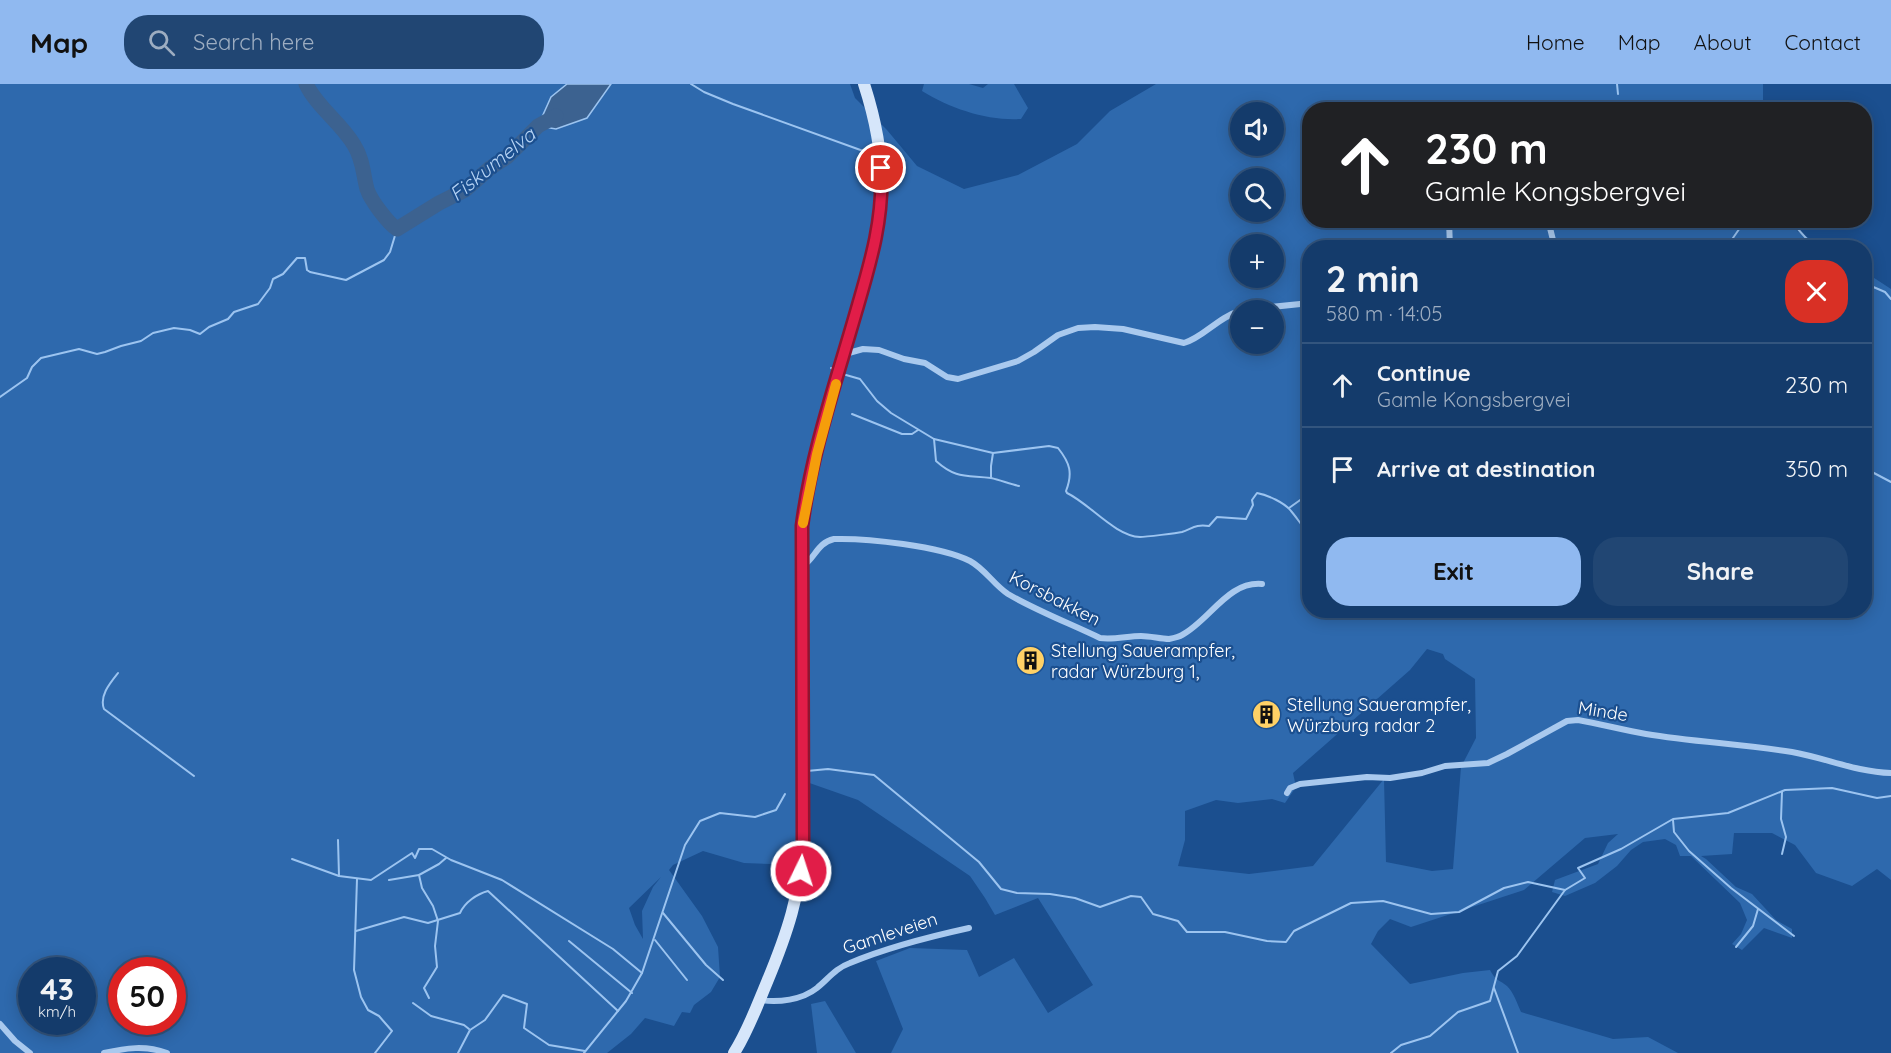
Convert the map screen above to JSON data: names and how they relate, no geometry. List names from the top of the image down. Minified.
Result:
{"streets":{"street":["Korsbakken","Minde","Gamleveien"]},"water":["Fiskumelva"],"places":{"building":["Stellung Sauerampfer, radar Würzburg 1,","Stellung Sauerampfer, Würzburg radar 2"]},"page":{"header":"Map","search":"Search here","nav":["Home","Map","About","Contact"],"map_buttons":["+","−"],"turn":["230 m","Gamle Kongsbergvei"],"heading":["2 min","580 m · 14:05"],"list":[{"name":"Continue","note":"Gamle Kongsbergvei","value":"230 m"},{"name":"Arrive at destination","value":"350 m"}],"buttons":["Exit","Share"],"speed":"43 km/h","limit":"50"}}
